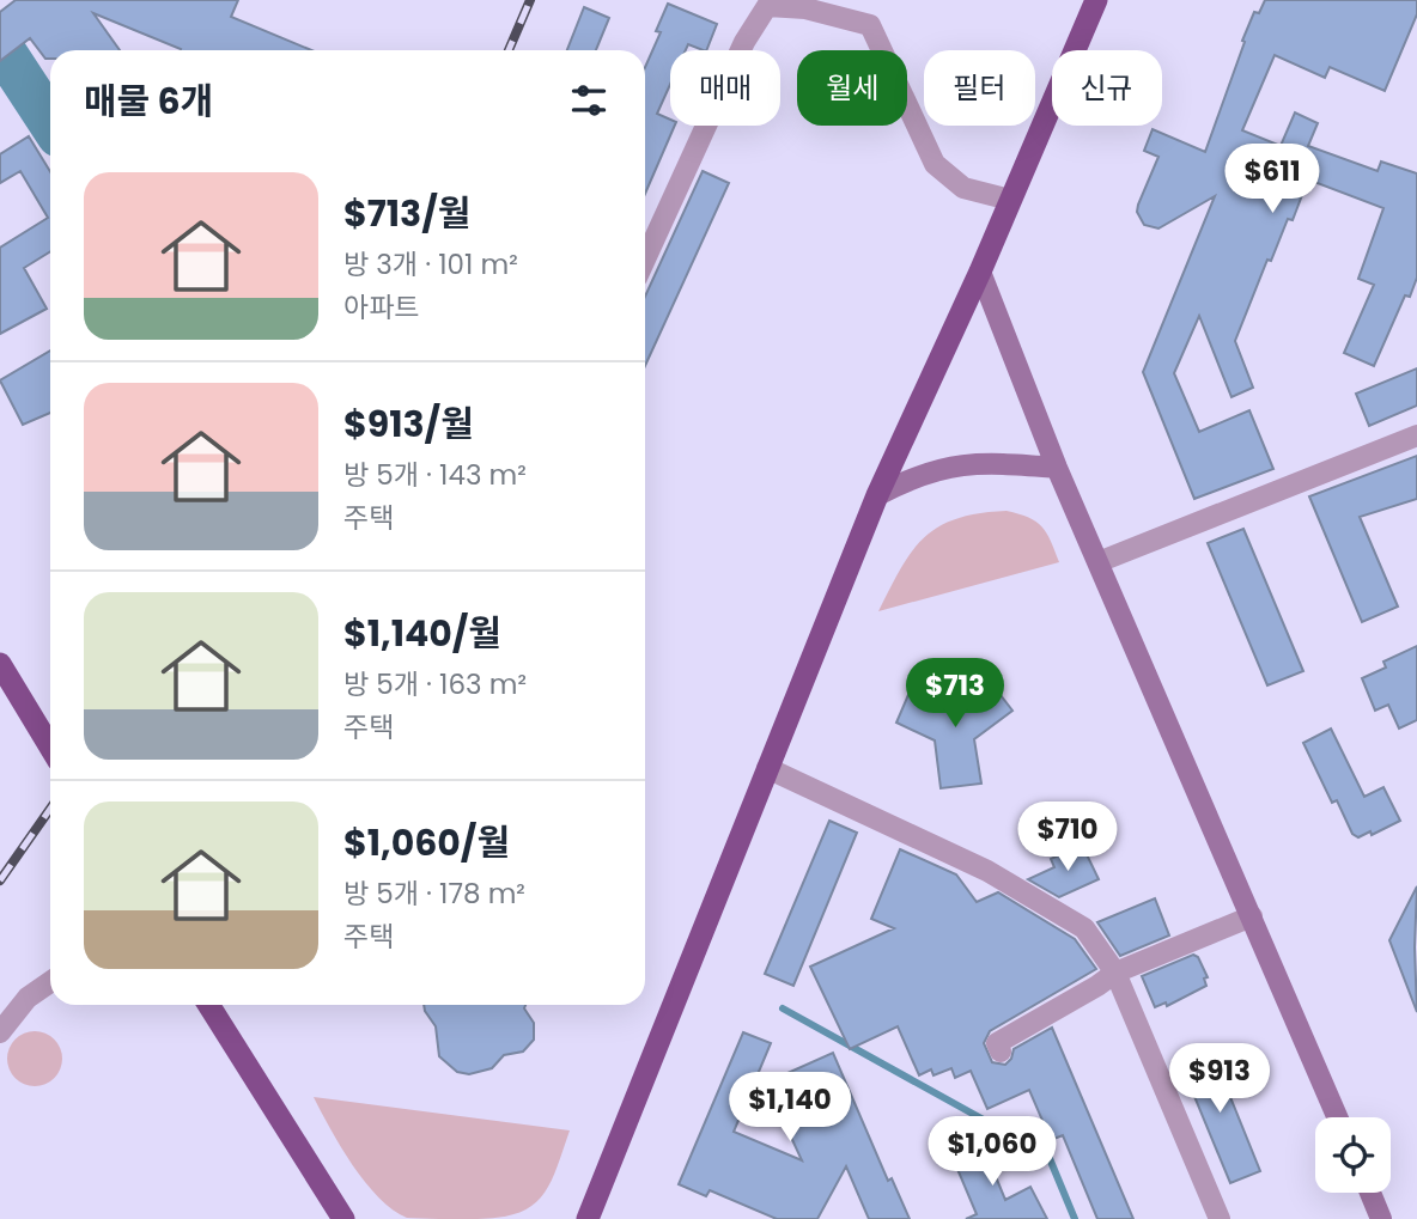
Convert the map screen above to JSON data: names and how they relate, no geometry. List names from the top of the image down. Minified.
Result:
{"page":{"chip":["매매","월세","필터","신규"],"heading":"매물 6개","price":["$611","$713","$710","$913","$1,140","$1,060"],"list":[{"name":"$713/월","note":"방 3개 · 101 m² · 아파트"},{"name":"$913/월","note":"방 5개 · 143 m² · 주택"},{"name":"$1,140/월","note":"방 5개 · 163 m² · 주택"},{"name":"$1,060/월","note":"방 5개 · 178 m² · 주택"}]}}
